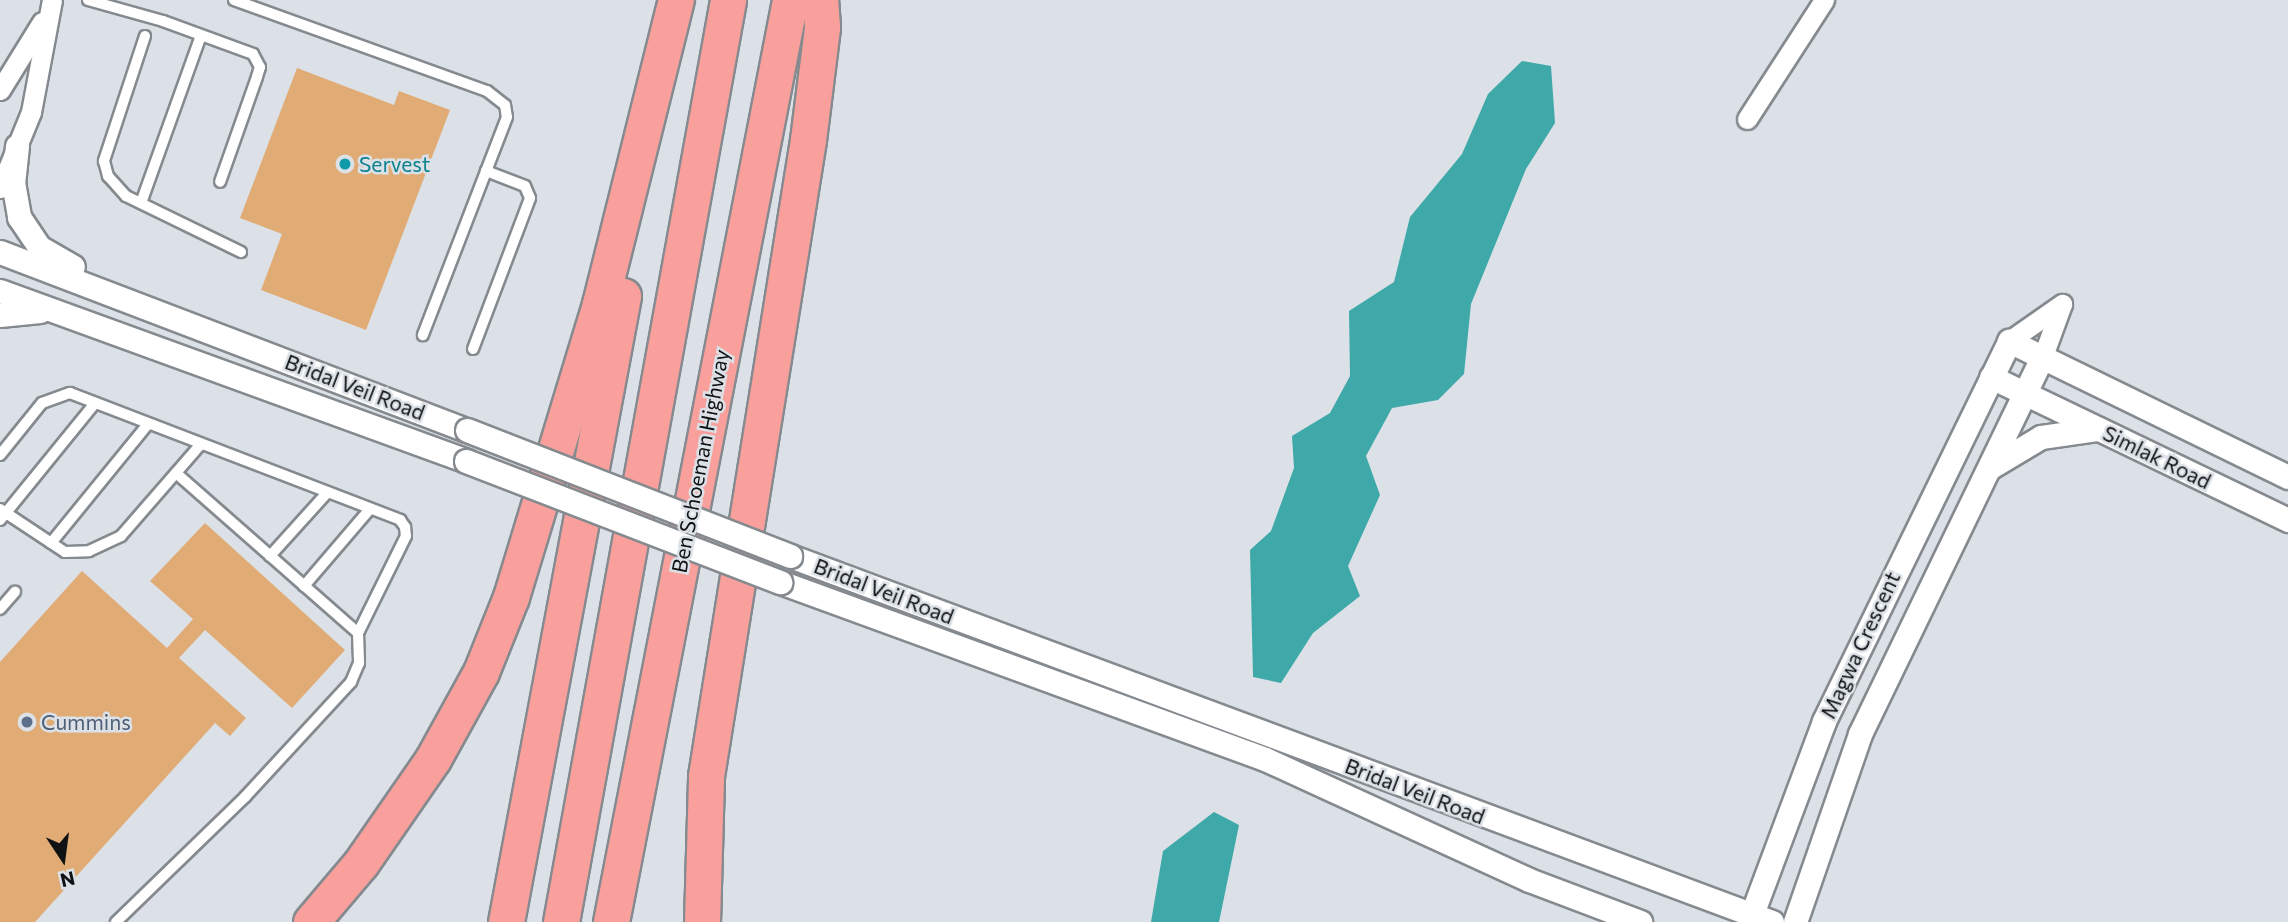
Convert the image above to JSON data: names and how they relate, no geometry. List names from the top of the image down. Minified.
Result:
{"streets":{"highway":["Ben Schoeman Highway"],"street":["Bridal Veil Road","Simlak Road","Magwa Crescent"]},"crossings":[["Bridal Veil Road","Magwa Crescent"],["Simlak Road","Magwa Crescent"]],"places":["Servest","Cummins"],"north":"bottom"}
